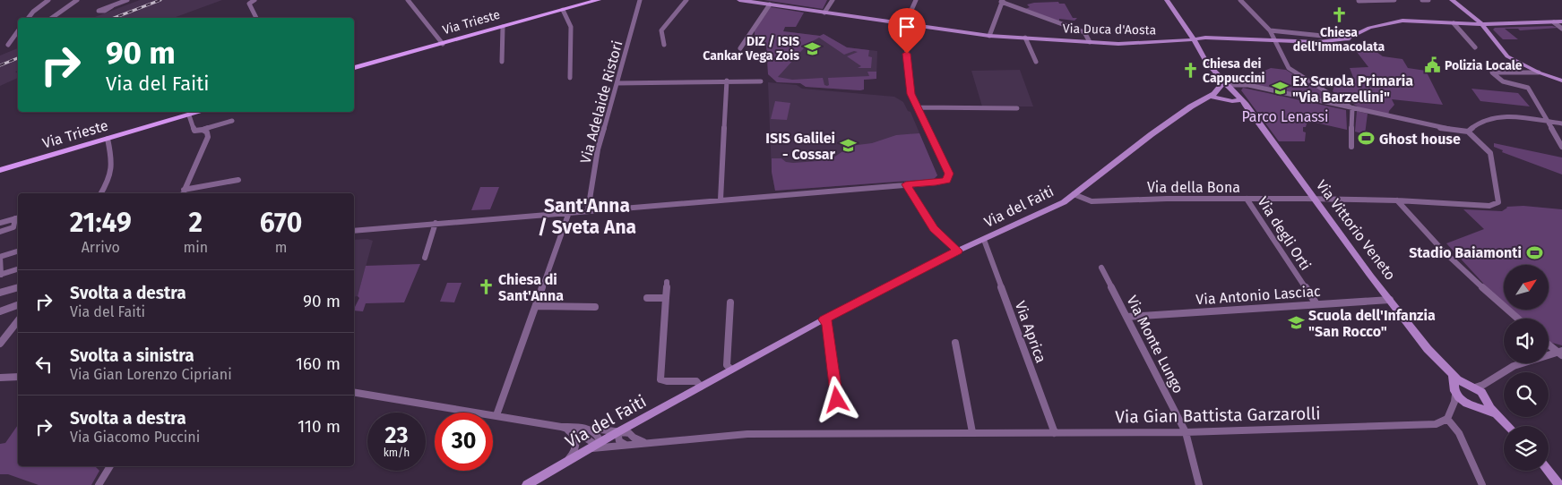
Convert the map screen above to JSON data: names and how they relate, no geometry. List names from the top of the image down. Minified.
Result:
{"streets":{"main road":["Via Trieste","Via Duca d'Aosta","Via del Faiti","Via Vittorio Veneto"],"street":["Via Adelaide Ristori","Via della Bona","Via degli Orti","Via Antonio Lasciac","Via Aprica","Via Monte Lungo","Via Gian Battista Garzarolli"]},"crossings":[["Via Duca d'Aosta","Via Vittorio Veneto"],["Via della Bona","Via del Faiti"],["Via della Bona","Via Vittorio Veneto"],["Via della Bona","Via degli Orti"],["Via del Faiti","Via Aprica"],["Via del Faiti","Via Gian Battista Garzarolli"],["Via Vittorio Veneto","Via Antonio Lasciac"],["Via degli Orti","Via Antonio Lasciac"],["Via Antonio Lasciac","Via Monte Lungo"],["Via Aprica","Via Gian Battista Garzarolli"],["Via Monte Lungo","Via Gian Battista Garzarolli"]],"districts":["Sant'Anna / Sveta Ana"],"parks":["Parco Lenassi"],"places":{"church":["Chiesa dell'Immacolata","Chiesa dei Cappuccini","Chiesa di Sant'Anna"],"school or university":["DIZ / ISIS Cankar Vega Zois","Ex Scuola Primaria \"Via Barzellini\"","ISIS Galilei - Cossar","Scuola dell'Infanzia \"San Rocco\""],"public building":["Polizia Locale"],"sports":["Ghost house","Stadio Baiamonti"]},"north":"top right","page":{"turn":["90 m","Via del Faiti"],"eta":["21:49","Arrivo","2","min","670","m"],"list":[{"name":"Svolta a destra","note":"Via del Faiti","value":"90 m"},{"name":"Svolta a sinistra","note":"Via Gian Lorenzo Cipriani","value":"160 m"},{"name":"Svolta a destra","note":"Via Giacomo Puccini","value":"110 m"}],"speed":"23 km/h","limit":"30"}}
